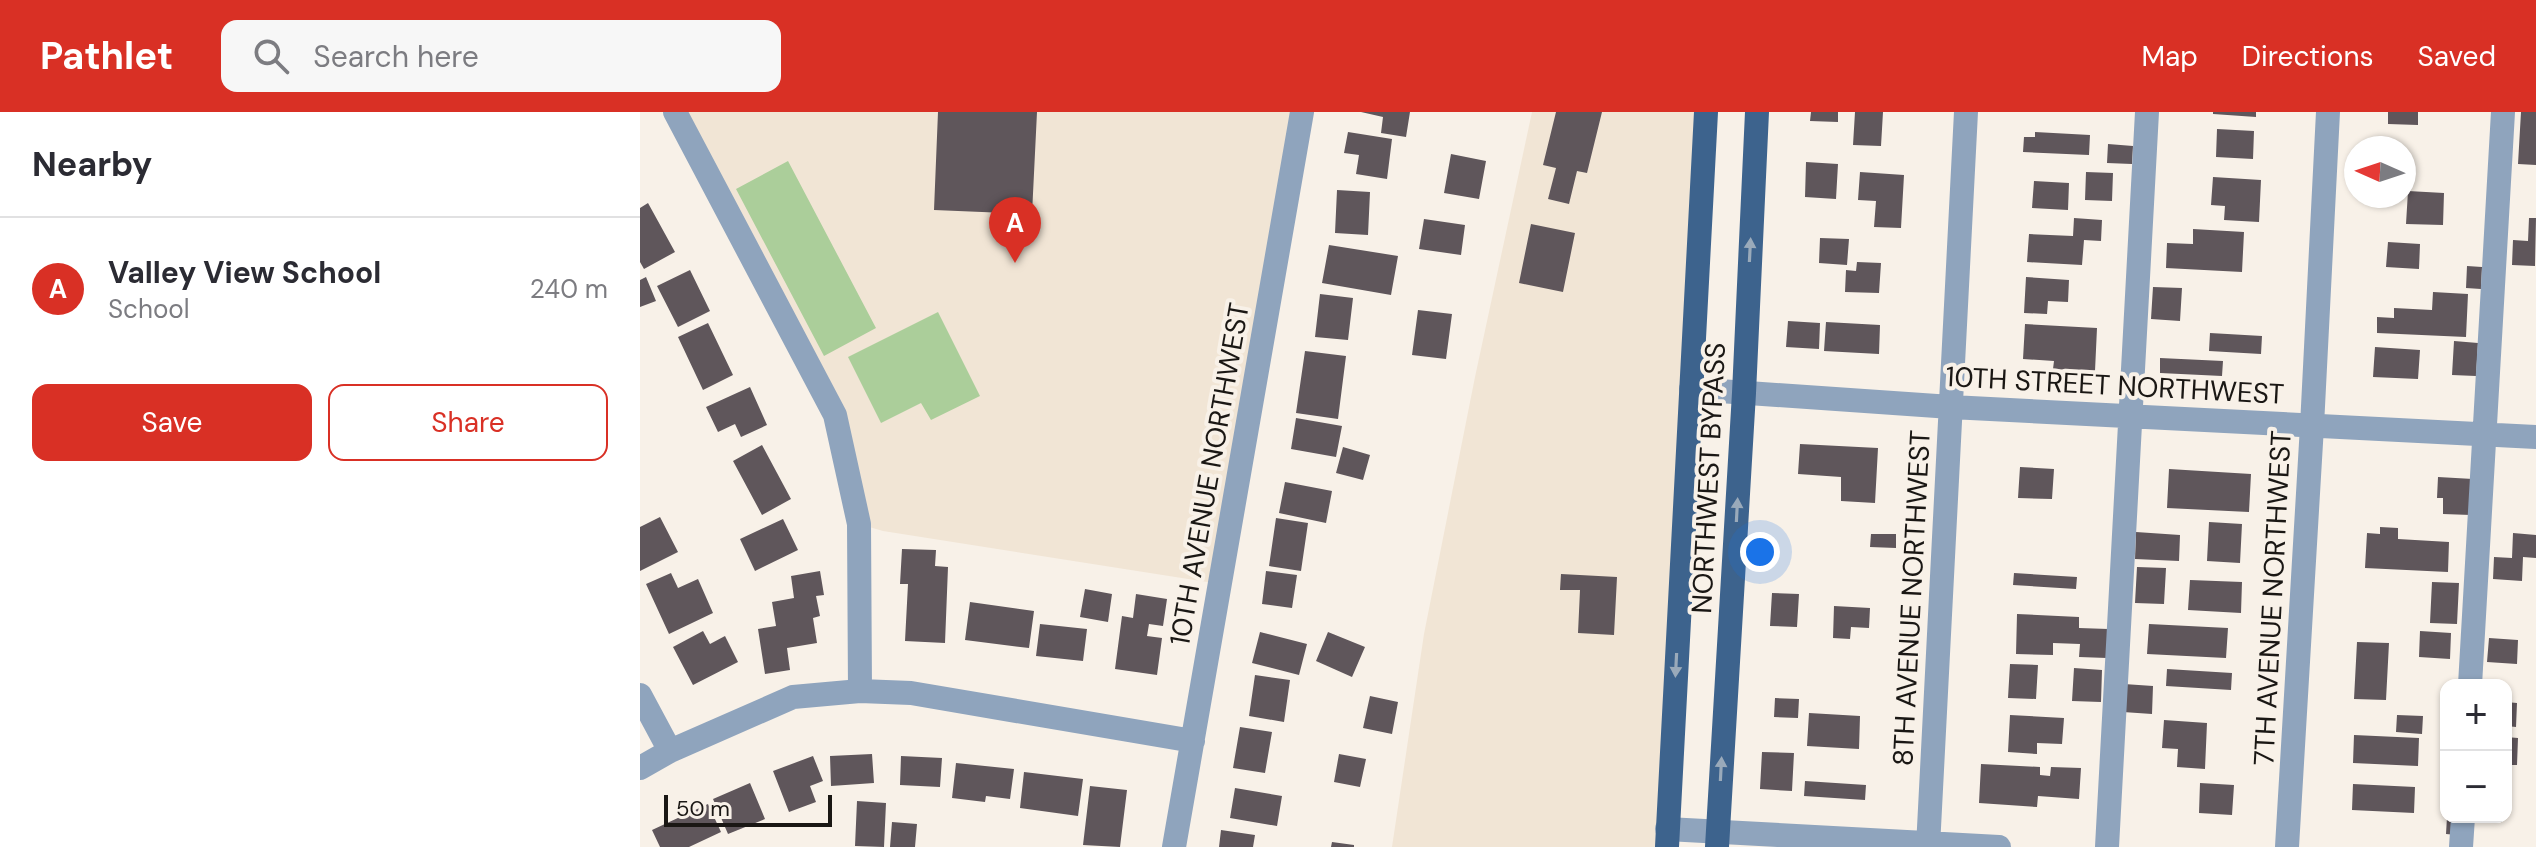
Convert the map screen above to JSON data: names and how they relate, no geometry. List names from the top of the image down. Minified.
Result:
{"streets":{"main road":["NORTHWEST BYPASS"],"street":["10TH STREET NORTHWEST","10TH AVENUE NORTHWEST","8TH AVENUE NORTHWEST","7TH AVENUE NORTHWEST"]},"crossings":[["10TH STREET NORTHWEST","NORTHWEST BYPASS"],["10TH STREET NORTHWEST","8TH AVENUE NORTHWEST"],["10TH STREET NORTHWEST","7TH AVENUE NORTHWEST"]],"scale_bar":"50 m","north":"left","page":{"header":"Pathlet","search":"Search here","nav":["Map","Directions","Saved"],"heading":"Nearby","pins":"A","list":[{"mark":"A","name":"Valley View School","note":"School","value":"240 m"}],"buttons":["Save","Share"],"map_buttons":["+","−"],"scale":"50 m"}}
